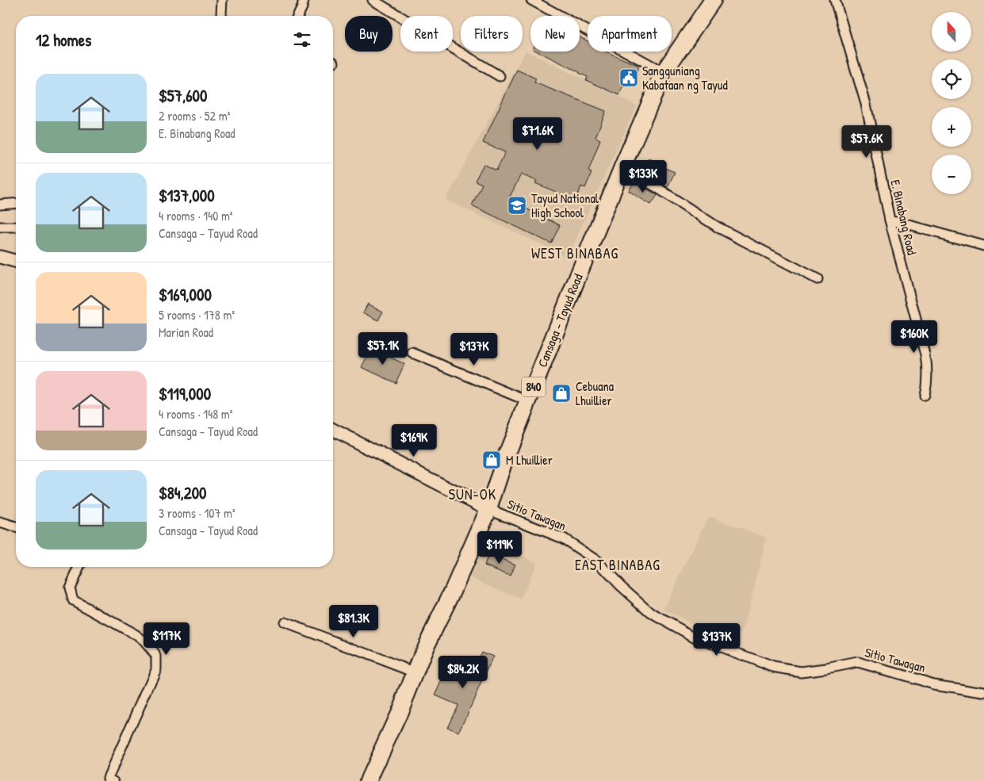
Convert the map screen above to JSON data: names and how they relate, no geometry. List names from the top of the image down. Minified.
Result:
{"streets":{"highway":["Cansaga - Tayud Road","840"],"street":["E. Binabang Road","Sitio Tawagan"]},"crossings":[["Cansaga - Tayud Road","Sitio Tawagan"]],"districts":["WEST BINABAG","SUN-OK","EAST BINABAG"],"places":{"public building":["Sangguniang Kabataan ng Tayud"],"school or university":["Tayud National High School"],"shop":["Cebuana Lhuillier","M Lhuillier"]},"north":"top","page":{"map_buttons":["+","−"],"chip":["Buy","Rent","Filters","New","Apartment"],"heading":"12 homes","list":[{"name":"$57,600","note":"2 rooms · 52 m² · E. Binabang Road"},{"name":"$137,000","note":"4 rooms · 140 m² · Cansaga - Tayud Road"},{"name":"$169,000","note":"5 rooms · 178 m² · Marian Road"},{"name":"$119,000","note":"4 rooms · 148 m² · Cansaga - Tayud Road"},{"name":"$84,200","note":"3 rooms · 107 m² · Cansaga - Tayud Road"}],"price":["$71.6K","$57.6K","$133K","$160K","$57.1K","$137K","$169K","$119K","$81.3K","$117K","$137K","$84.2K"]}}
